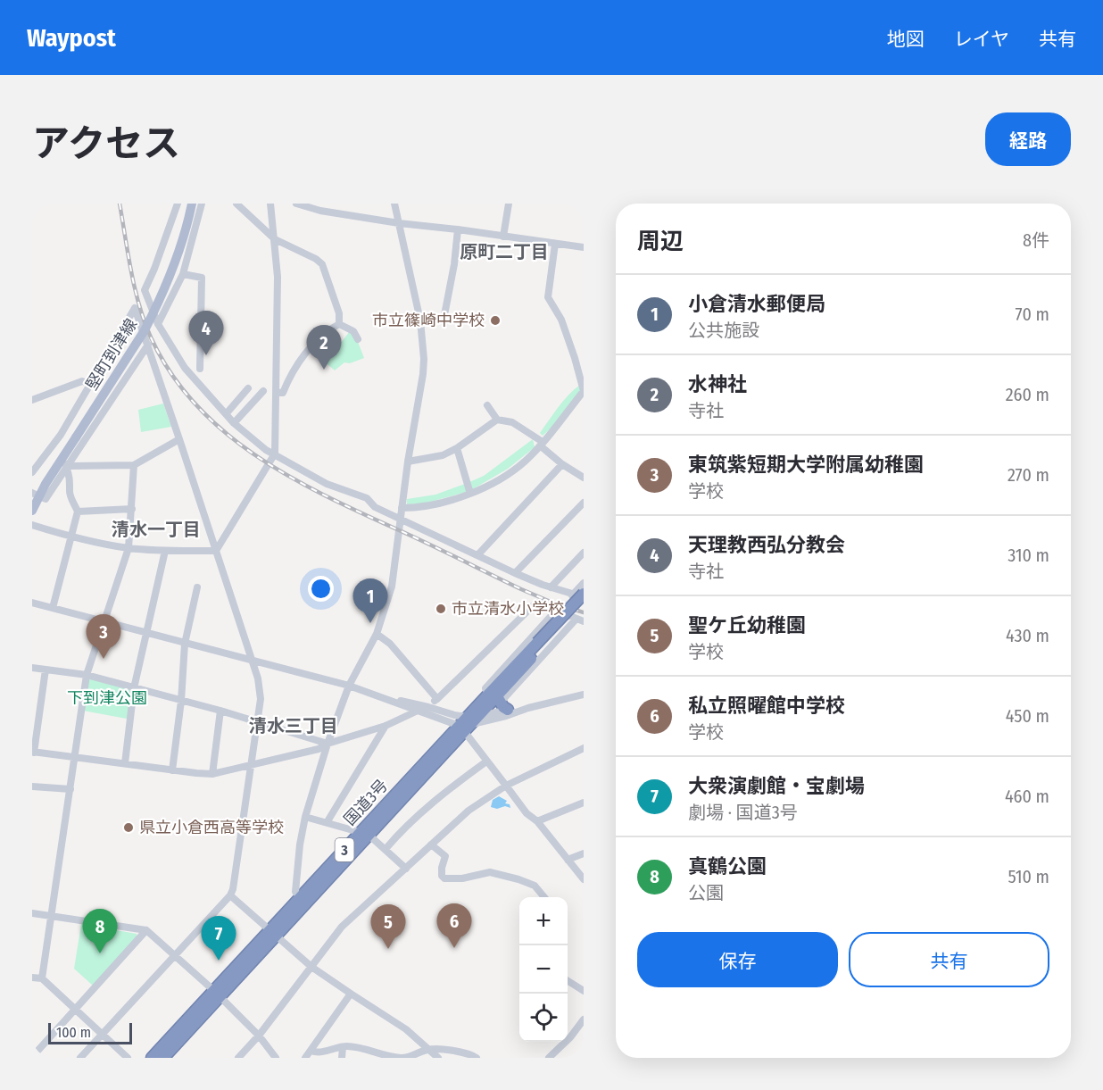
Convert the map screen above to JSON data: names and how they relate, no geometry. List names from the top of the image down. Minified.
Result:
{"streets":{"highway":["国道3号","3"],"main road":["堅町到津線"]},"districts":["原町二丁目","清水一丁目","清水三丁目"],"parks":["下到津公園"],"places":["市立篠崎中学校","市立清水小学校","県立小倉西高等学校"],"scale_bar":"100 m","page":{"header":"Waypost","nav":["地図","レイヤ","共有"],"title":"アクセス","buttons":["経路",["保存","共有"]],"heading":["周辺","8件"],"list":[{"mark":"1","name":"小倉清水郵便局","note":"公共施設","value":"70 m"},{"mark":"2","name":"水神社","note":"寺社","value":"260 m"},{"mark":"3","name":"東筑紫短期大学附属幼稚園","note":"学校","value":"270 m"},{"mark":"4","name":"天理教西弘分教会","note":"寺社","value":"310 m"},{"mark":"5","name":"聖ケ丘幼稚園","note":"学校","value":"430 m"},{"mark":"6","name":"私立照曜館中学校","note":"学校","value":"450 m"},{"mark":"7","name":"大衆演劇館・宝劇場","note":"劇場 · 国道3号","value":"460 m"},{"mark":"8","name":"真鶴公園","note":"公園","value":"510 m"}],"pins":["4","2","1","3","6","5","8","7"],"map_buttons":["+","−"],"scale":"100 m"}}
